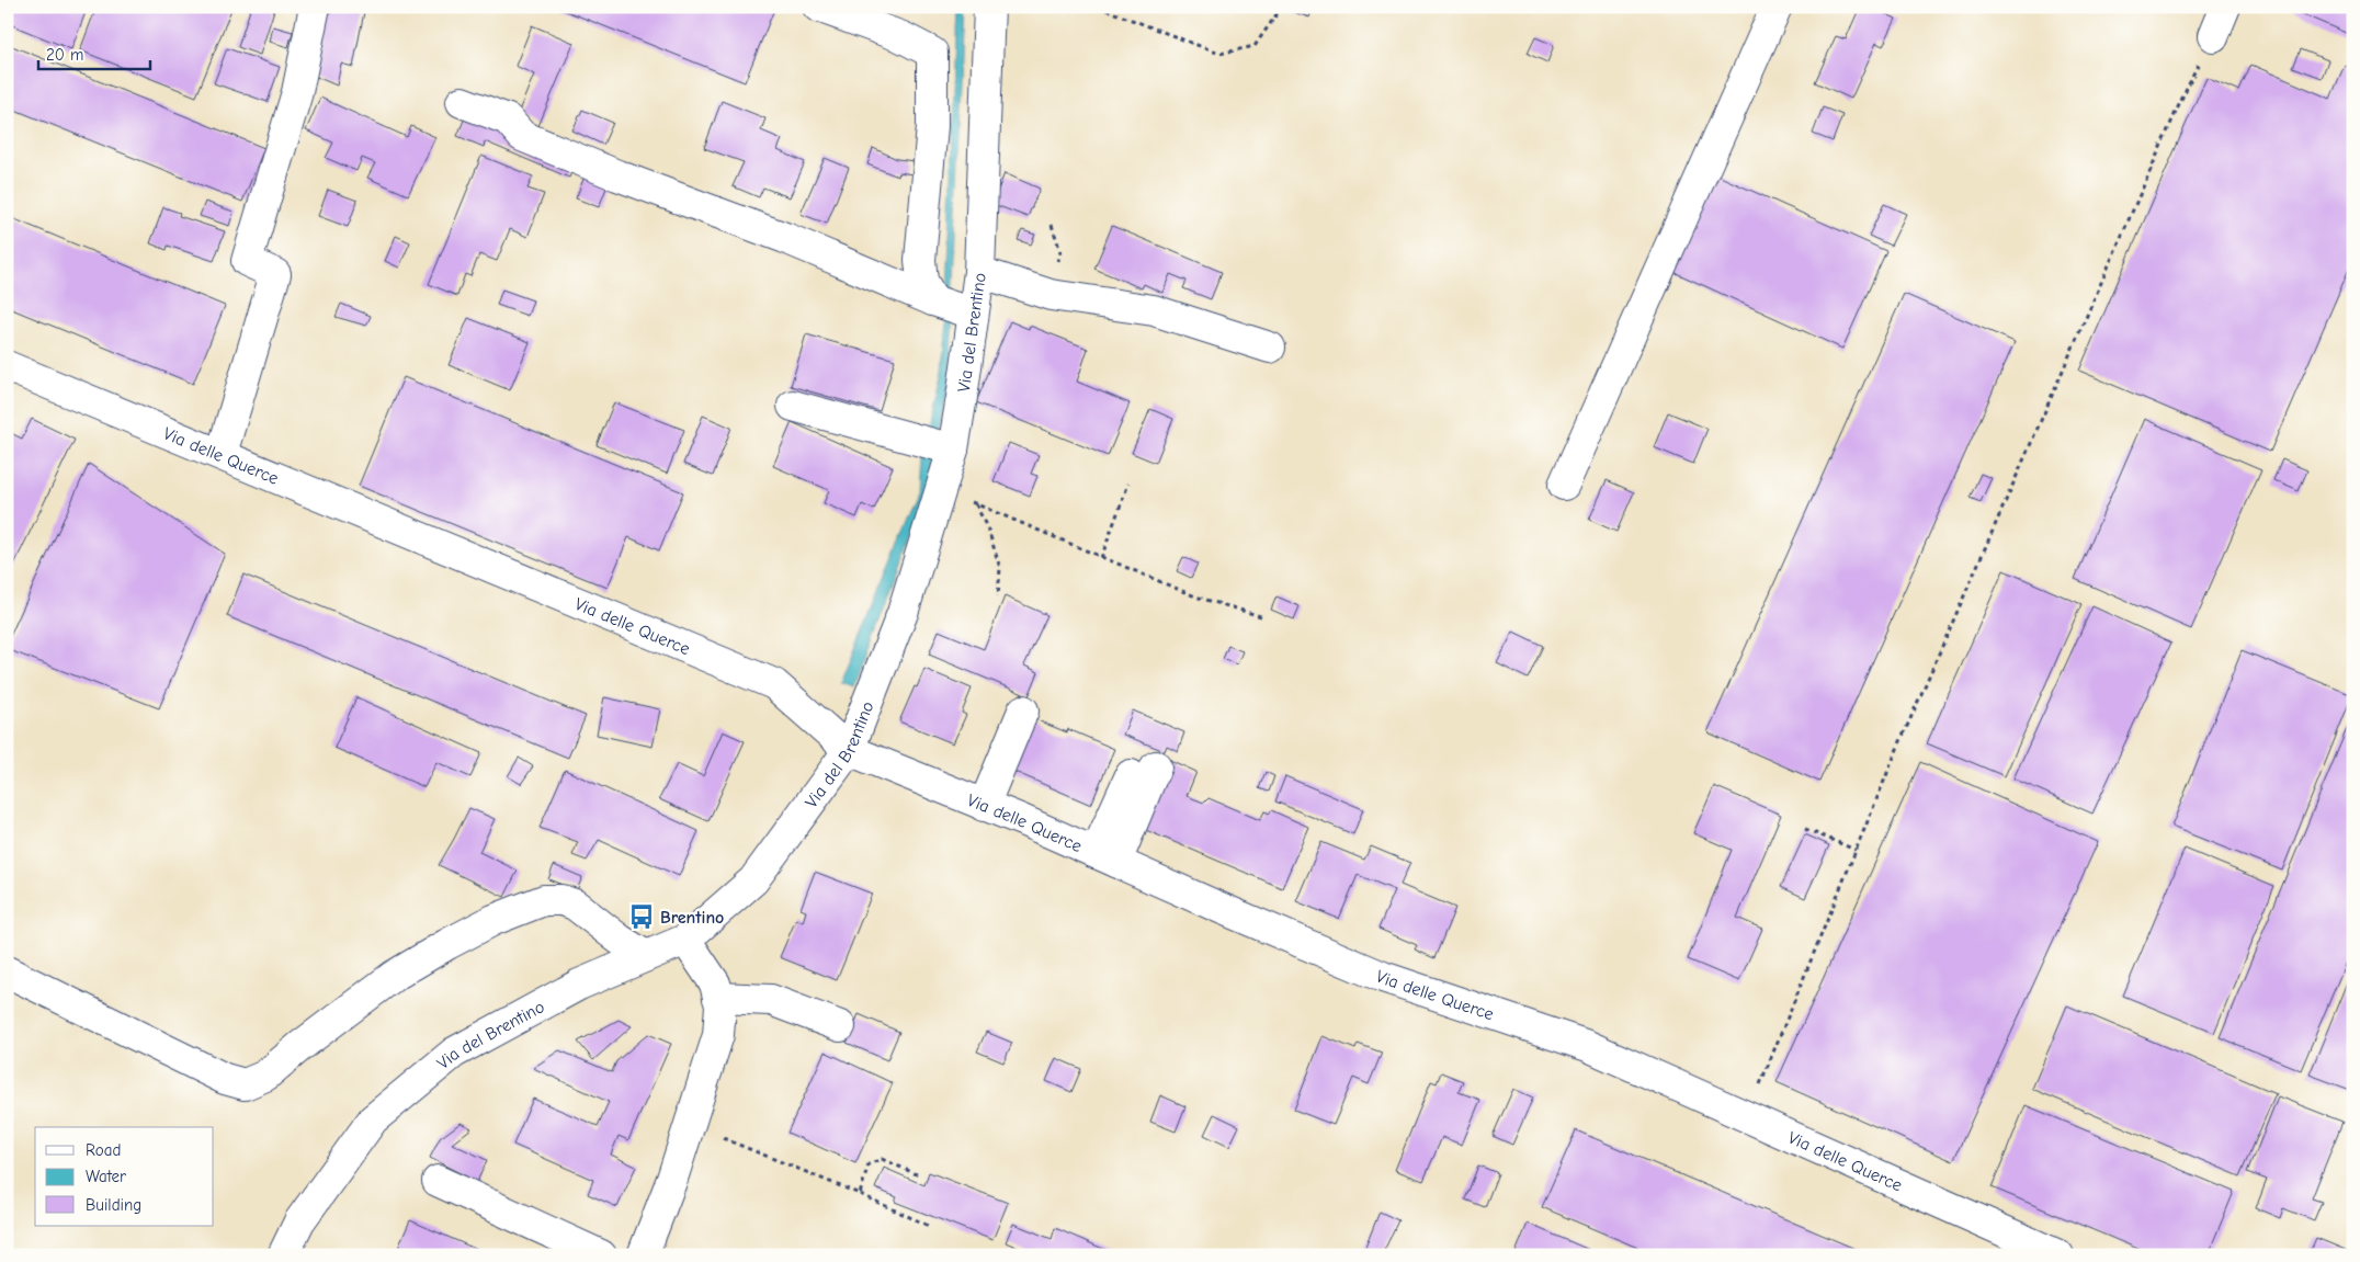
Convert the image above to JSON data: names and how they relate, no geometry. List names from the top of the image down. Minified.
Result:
{"streets":{"street":["Via del Brentino","Via delle Querce"]},"crossings":[["Via del Brentino","Via delle Querce"]],"places":{"bus stop":["Brentino"]},"legend":["Road","Water","Building"],"scale_bar":"20 m"}
